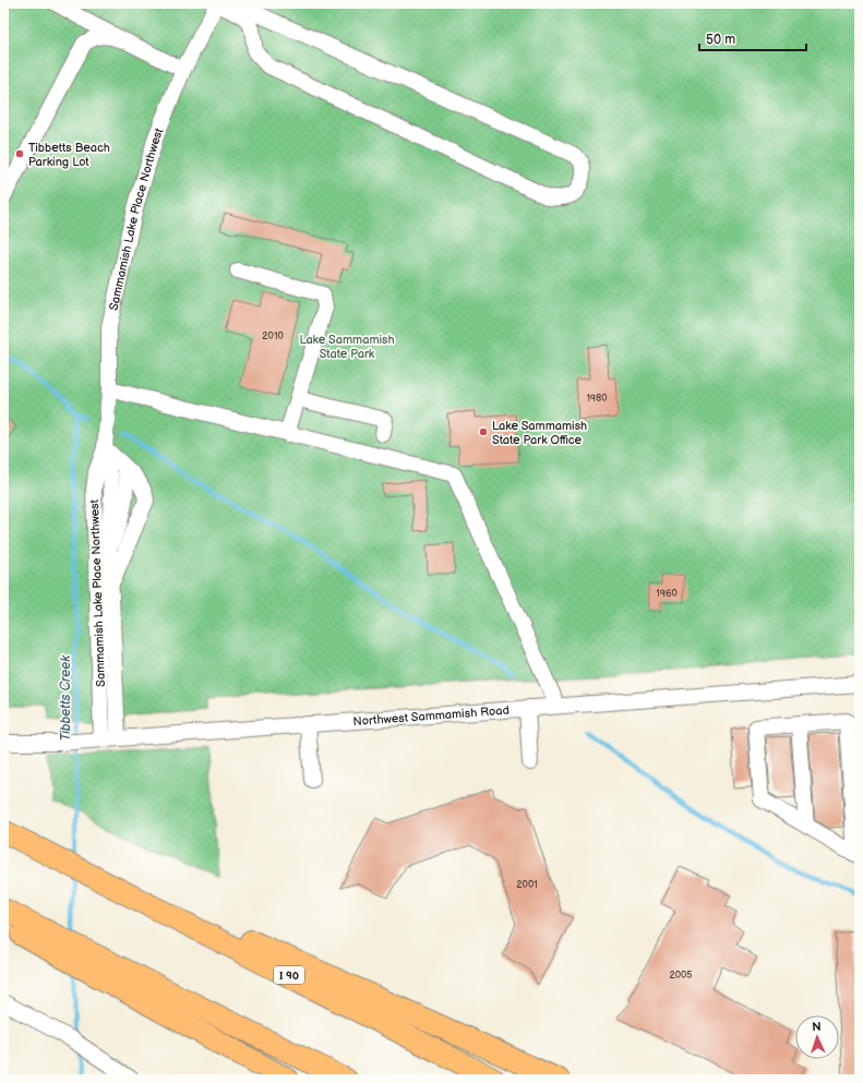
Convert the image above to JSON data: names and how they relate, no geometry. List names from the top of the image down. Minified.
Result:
{"streets":{"highway":["I 90"],"street":["Sammamish Lake Place Northwest","Northwest Sammamish Road"]},"crossings":[["Sammamish Lake Place Northwest","Northwest Sammamish Road"]],"water":["Tibbetts Creek"],"parks":["Lake Sammamish State Park"],"places":["Tibbetts Beach Parking Lot","Lake Sammamish State Park Office"],"house_numbers":["2010","1980","1960","2001","2005"],"scale_bar":"50 m","north":"top"}
